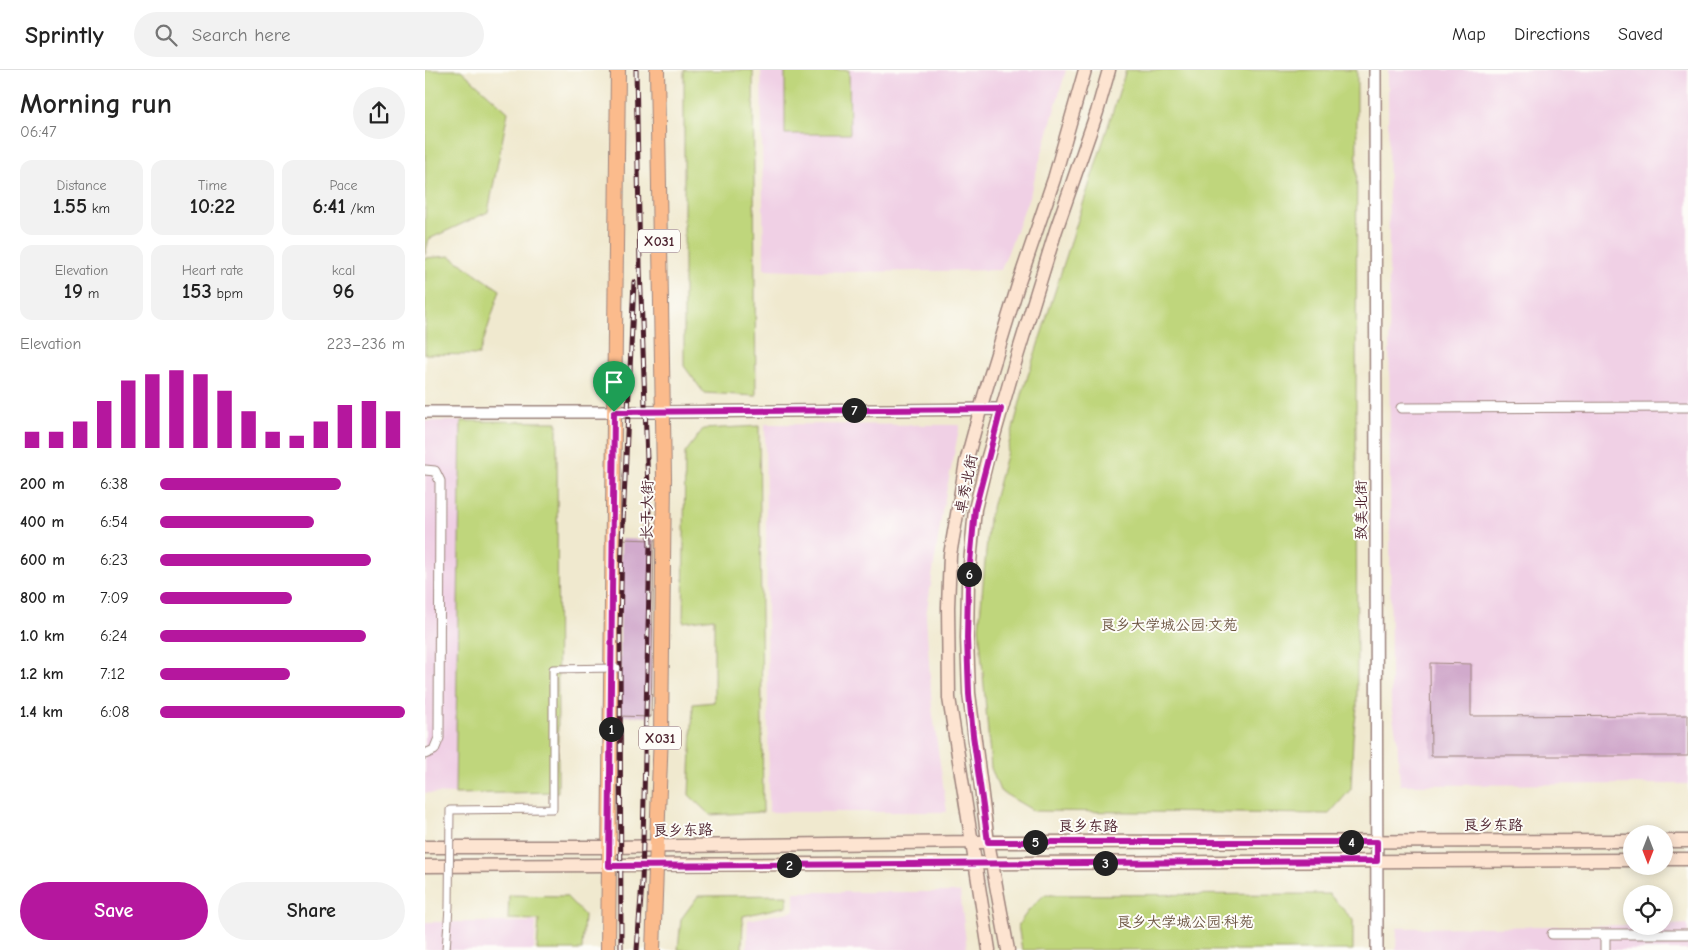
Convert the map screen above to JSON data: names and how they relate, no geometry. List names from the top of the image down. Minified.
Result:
{"streets":{"main road":["X031","卓秀北街","长于大街","良乡东路"],"street":["致美北街"]},"crossings":[["X031","良乡东路"],["卓秀北街","良乡东路"],["长于大街","良乡东路"],["致美北街","良乡东路"]],"parks":["良乡大学城公园·文苑","良乡大学城公园·科苑"],"north":"bottom","page":{"header":"Sprintly","search":"Search here","nav":["Map","Directions","Saved"],"heading":["Morning run","06:47"],"stats":[["Distance","1.55 km"],["Time","10:22"],["Pace","6:41 /km"],["Elevation","19 m"],["Heart rate","153 bpm"],["kcal","96"]],"chart":["Elevation","223–236 m"],"pins":["7","6","1","4","5","3","2"],"list":[{"name":"200 m","note":"6:38"},{"name":"400 m","note":"6:54"},{"name":"600 m","note":"6:23"},{"name":"800 m","note":"7:09"},{"name":"1.0 km","note":"6:24"},{"name":"1.2 km","note":"7:12"},{"name":"1.4 km","note":"6:08"}],"buttons":["Save","Share"]}}
